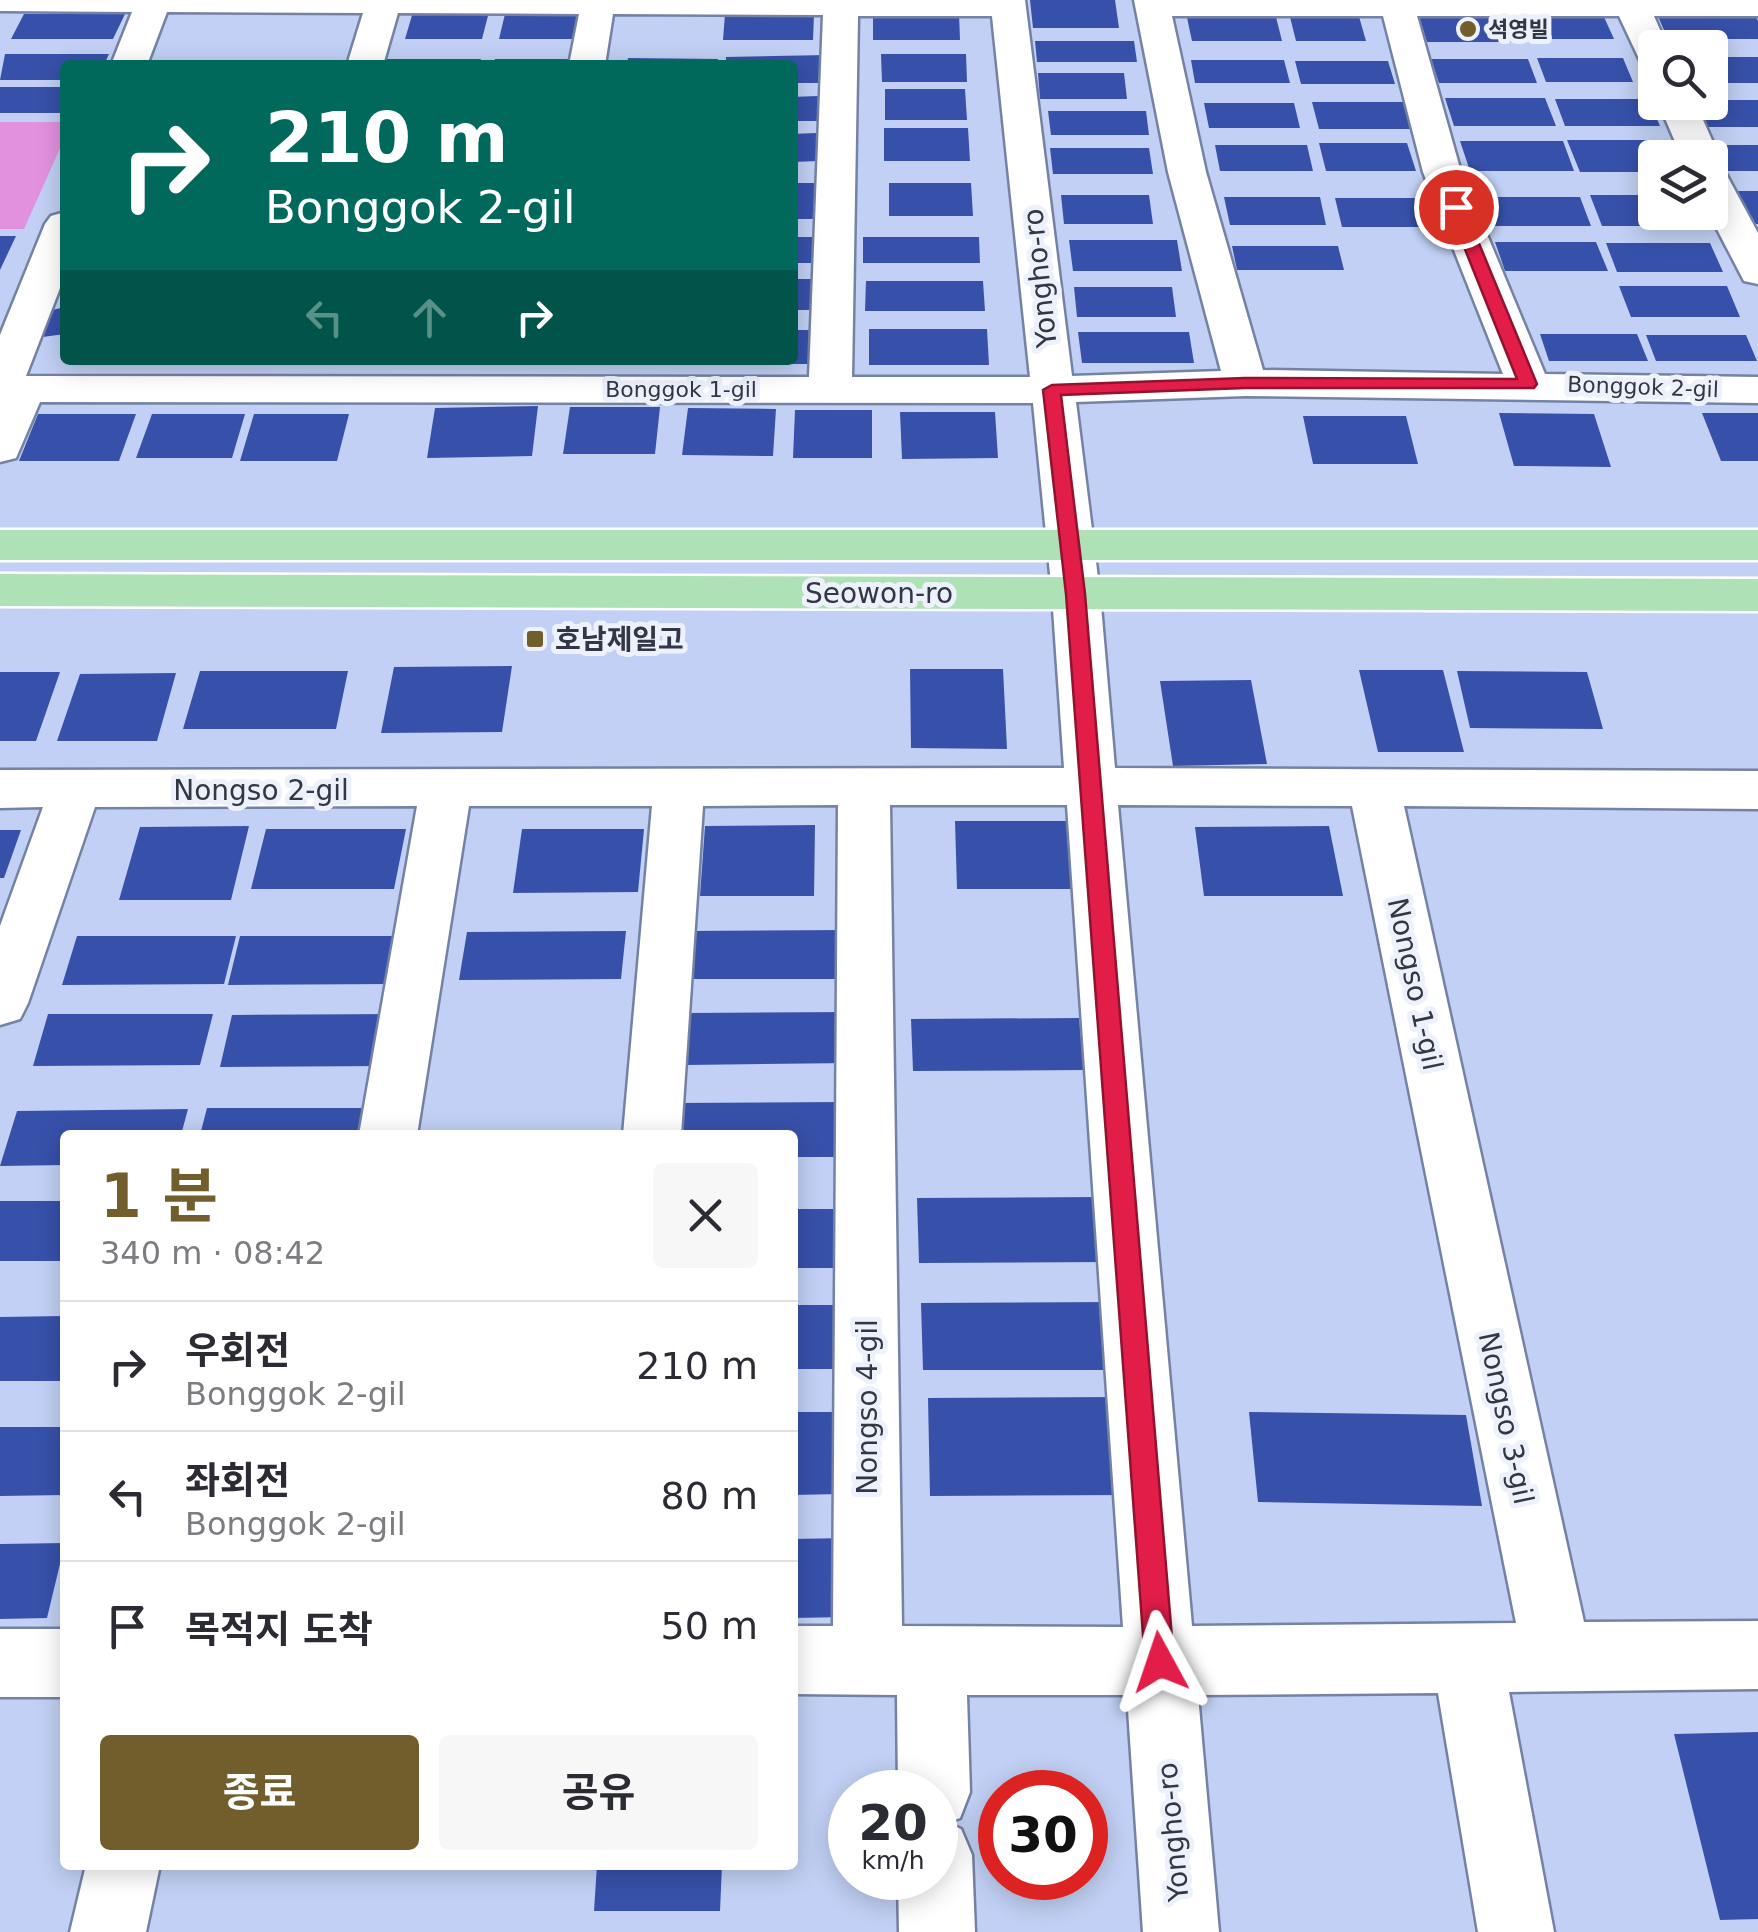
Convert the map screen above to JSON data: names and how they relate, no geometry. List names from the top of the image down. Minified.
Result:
{"streets":{"main road":["Seowon-ro"],"street":["Yongho-ro","Bonggok 2-gil","Bonggok 1-gil","Nongso 2-gil","Nongso 1-gil","Nongso 4-gil","Nongso 3-gil"]},"crossings":[["Yongho-ro","Bonggok 2-gil"],["Yongho-ro","Bonggok 1-gil"],["Yongho-ro","Seowon-ro"],["Yongho-ro","Nongso 2-gil"],["Bonggok 2-gil","Bonggok 1-gil"],["Nongso 2-gil","Nongso 4-gil"],["Nongso 1-gil","Nongso 3-gil"]],"places":{"other":["셕영빌"],"transit":["호남제일고"]},"page":{"turn":["210 m","Bonggok 2-gil"],"heading":["1 분","340 m · 08:42"],"list":[{"name":"우회전","note":"Bonggok 2-gil","value":"210 m"},{"name":"좌회전","note":"Bonggok 2-gil","value":"80 m"},{"name":"목적지 도착","value":"50 m"}],"buttons":["종료","공유"],"speed":"20 km/h","limit":"30"}}
